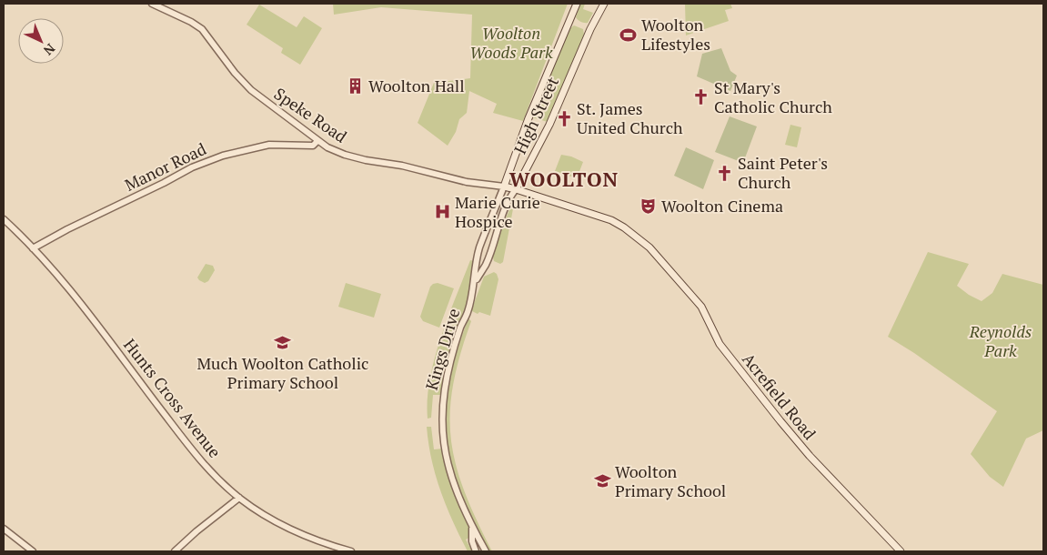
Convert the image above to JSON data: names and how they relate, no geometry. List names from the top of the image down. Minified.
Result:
{"streets":{"main road":["High Street","Acrefield Road"],"street":["Speke Road","Manor Road","Kings Drive","Hunts Cross Avenue"]},"crossings":[["Speke Road","High Street"],["Speke Road","Manor Road"],["Speke Road","Kings Drive"],["Speke Road","Acrefield Road"],["High Street","Kings Drive"],["High Street","Acrefield Road"],["Manor Road","Hunts Cross Avenue"],["Kings Drive","Acrefield Road"]],"districts":["WOOLTON"],"parks":["Woolton Woods Park","Reynolds Park"],"places":{"sports":["Woolton Lifestyles"],"building":["Woolton Hall"],"church":["St Mary's Catholic Church","St. James United Church","Saint Peter's Church"],"theatre":["Woolton Cinema"],"hospital":["Marie Curie Hospice"],"school or university":["Much Woolton Catholic Primary School","Woolton Primary School"]},"north":"bottom right"}
